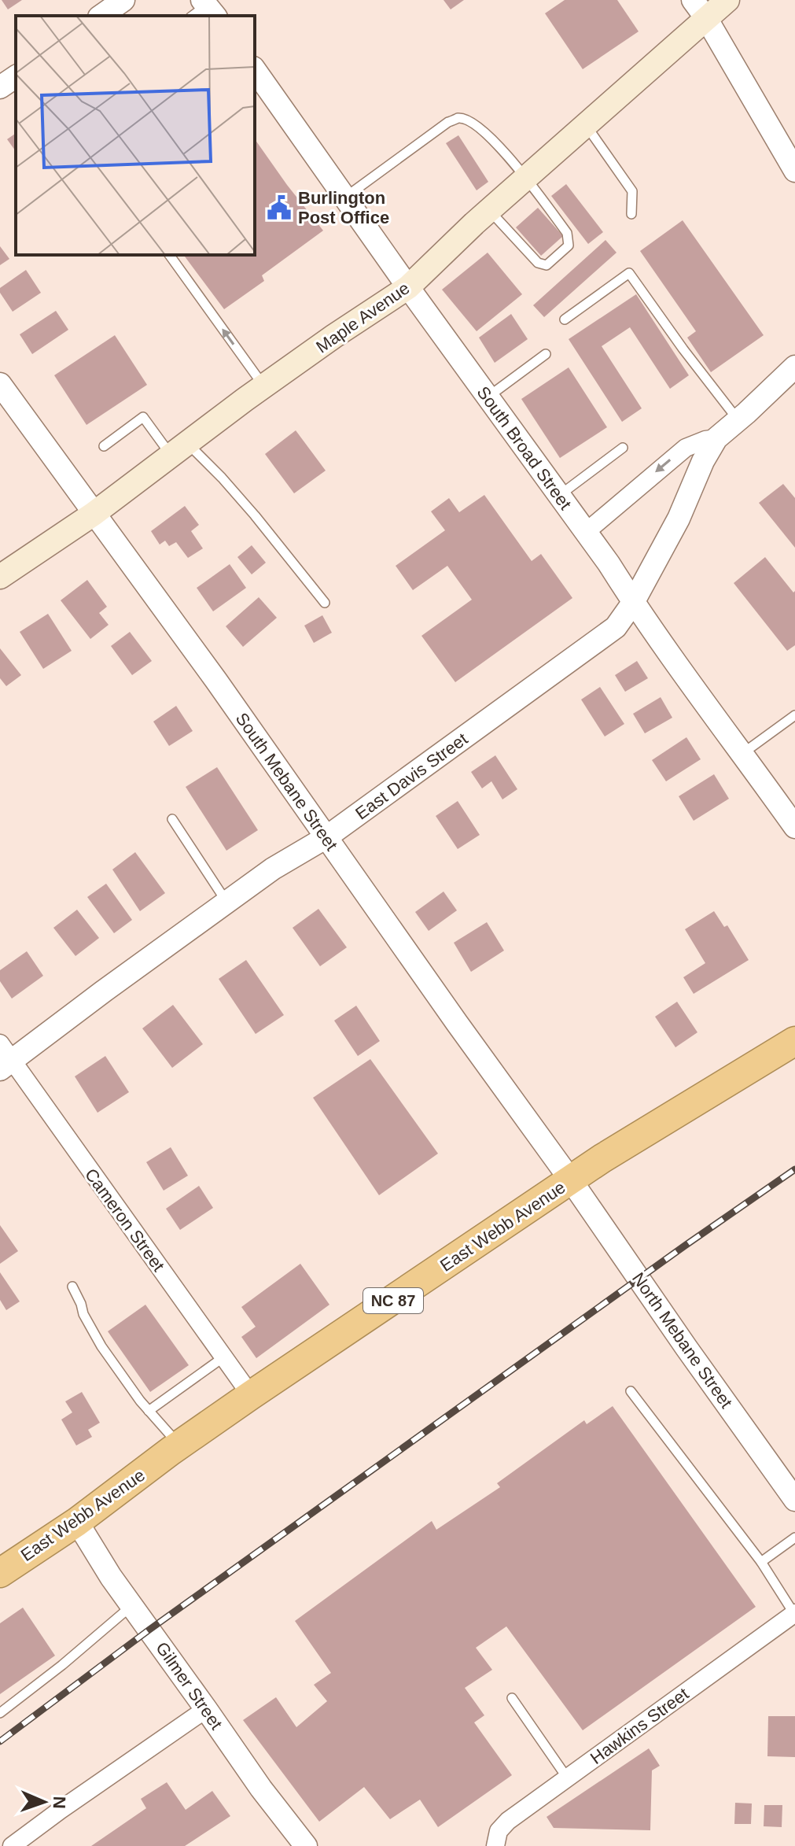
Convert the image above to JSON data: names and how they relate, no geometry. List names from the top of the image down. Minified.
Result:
{"streets":{"highway":["East Webb Avenue","NC 87"],"main road":["Maple Avenue"],"street":["South Broad Street","East Davis Street","South Mebane Street","Cameron Street","North Mebane Street","Gilmer Street","Hawkins Street"]},"crossings":[["Maple Avenue","South Broad Street"],["Maple Avenue","South Mebane Street"],["South Broad Street","East Davis Street"],["East Davis Street","South Mebane Street"],["East Davis Street","Cameron Street"],["South Mebane Street","East Webb Avenue"],["South Mebane Street","North Mebane Street"],["Cameron Street","East Webb Avenue"],["East Webb Avenue","North Mebane Street"],["East Webb Avenue","Gilmer Street"]],"places":{"public building":["Burlington Post Office"]},"north":"right"}
